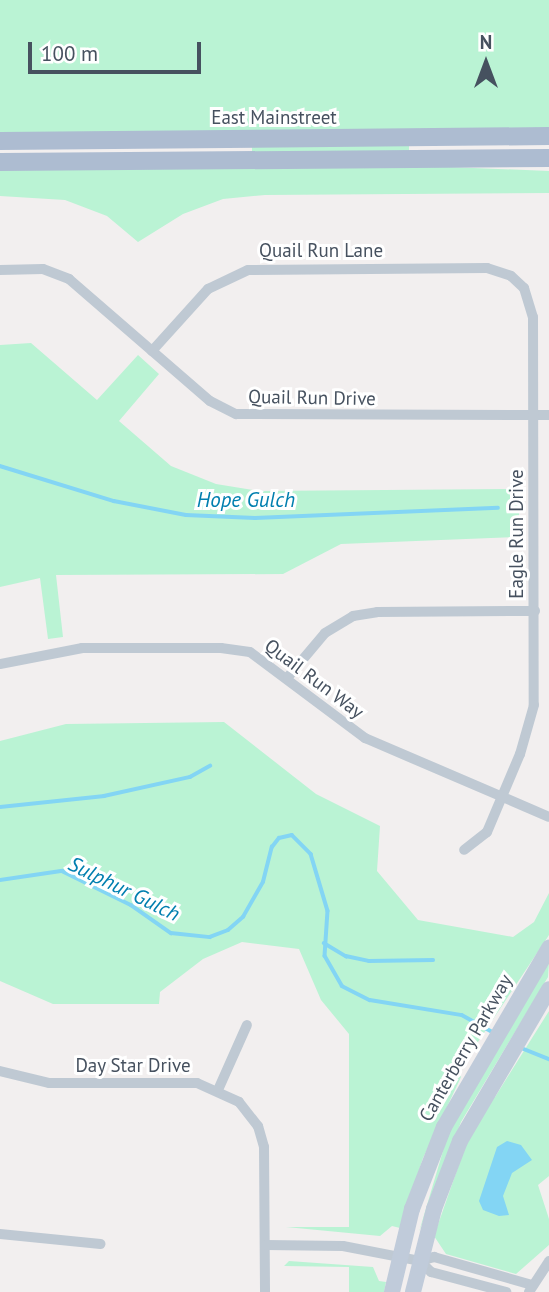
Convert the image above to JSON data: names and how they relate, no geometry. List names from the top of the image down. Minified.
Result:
{"streets":{"main road":["East Mainstreet"],"street":["Quail Run Lane","Quail Run Drive","Eagle Run Drive","Quail Run Way","Canterberry Parkway","Day Star Drive"]},"crossings":[["Quail Run Lane","Quail Run Drive"],["Quail Run Lane","Eagle Run Drive"],["Quail Run Drive","Eagle Run Drive"],["Eagle Run Drive","Quail Run Way"]],"water":["Hope Gulch","Sulphur Gulch"],"scale_bar":"100 m","north":"top"}
